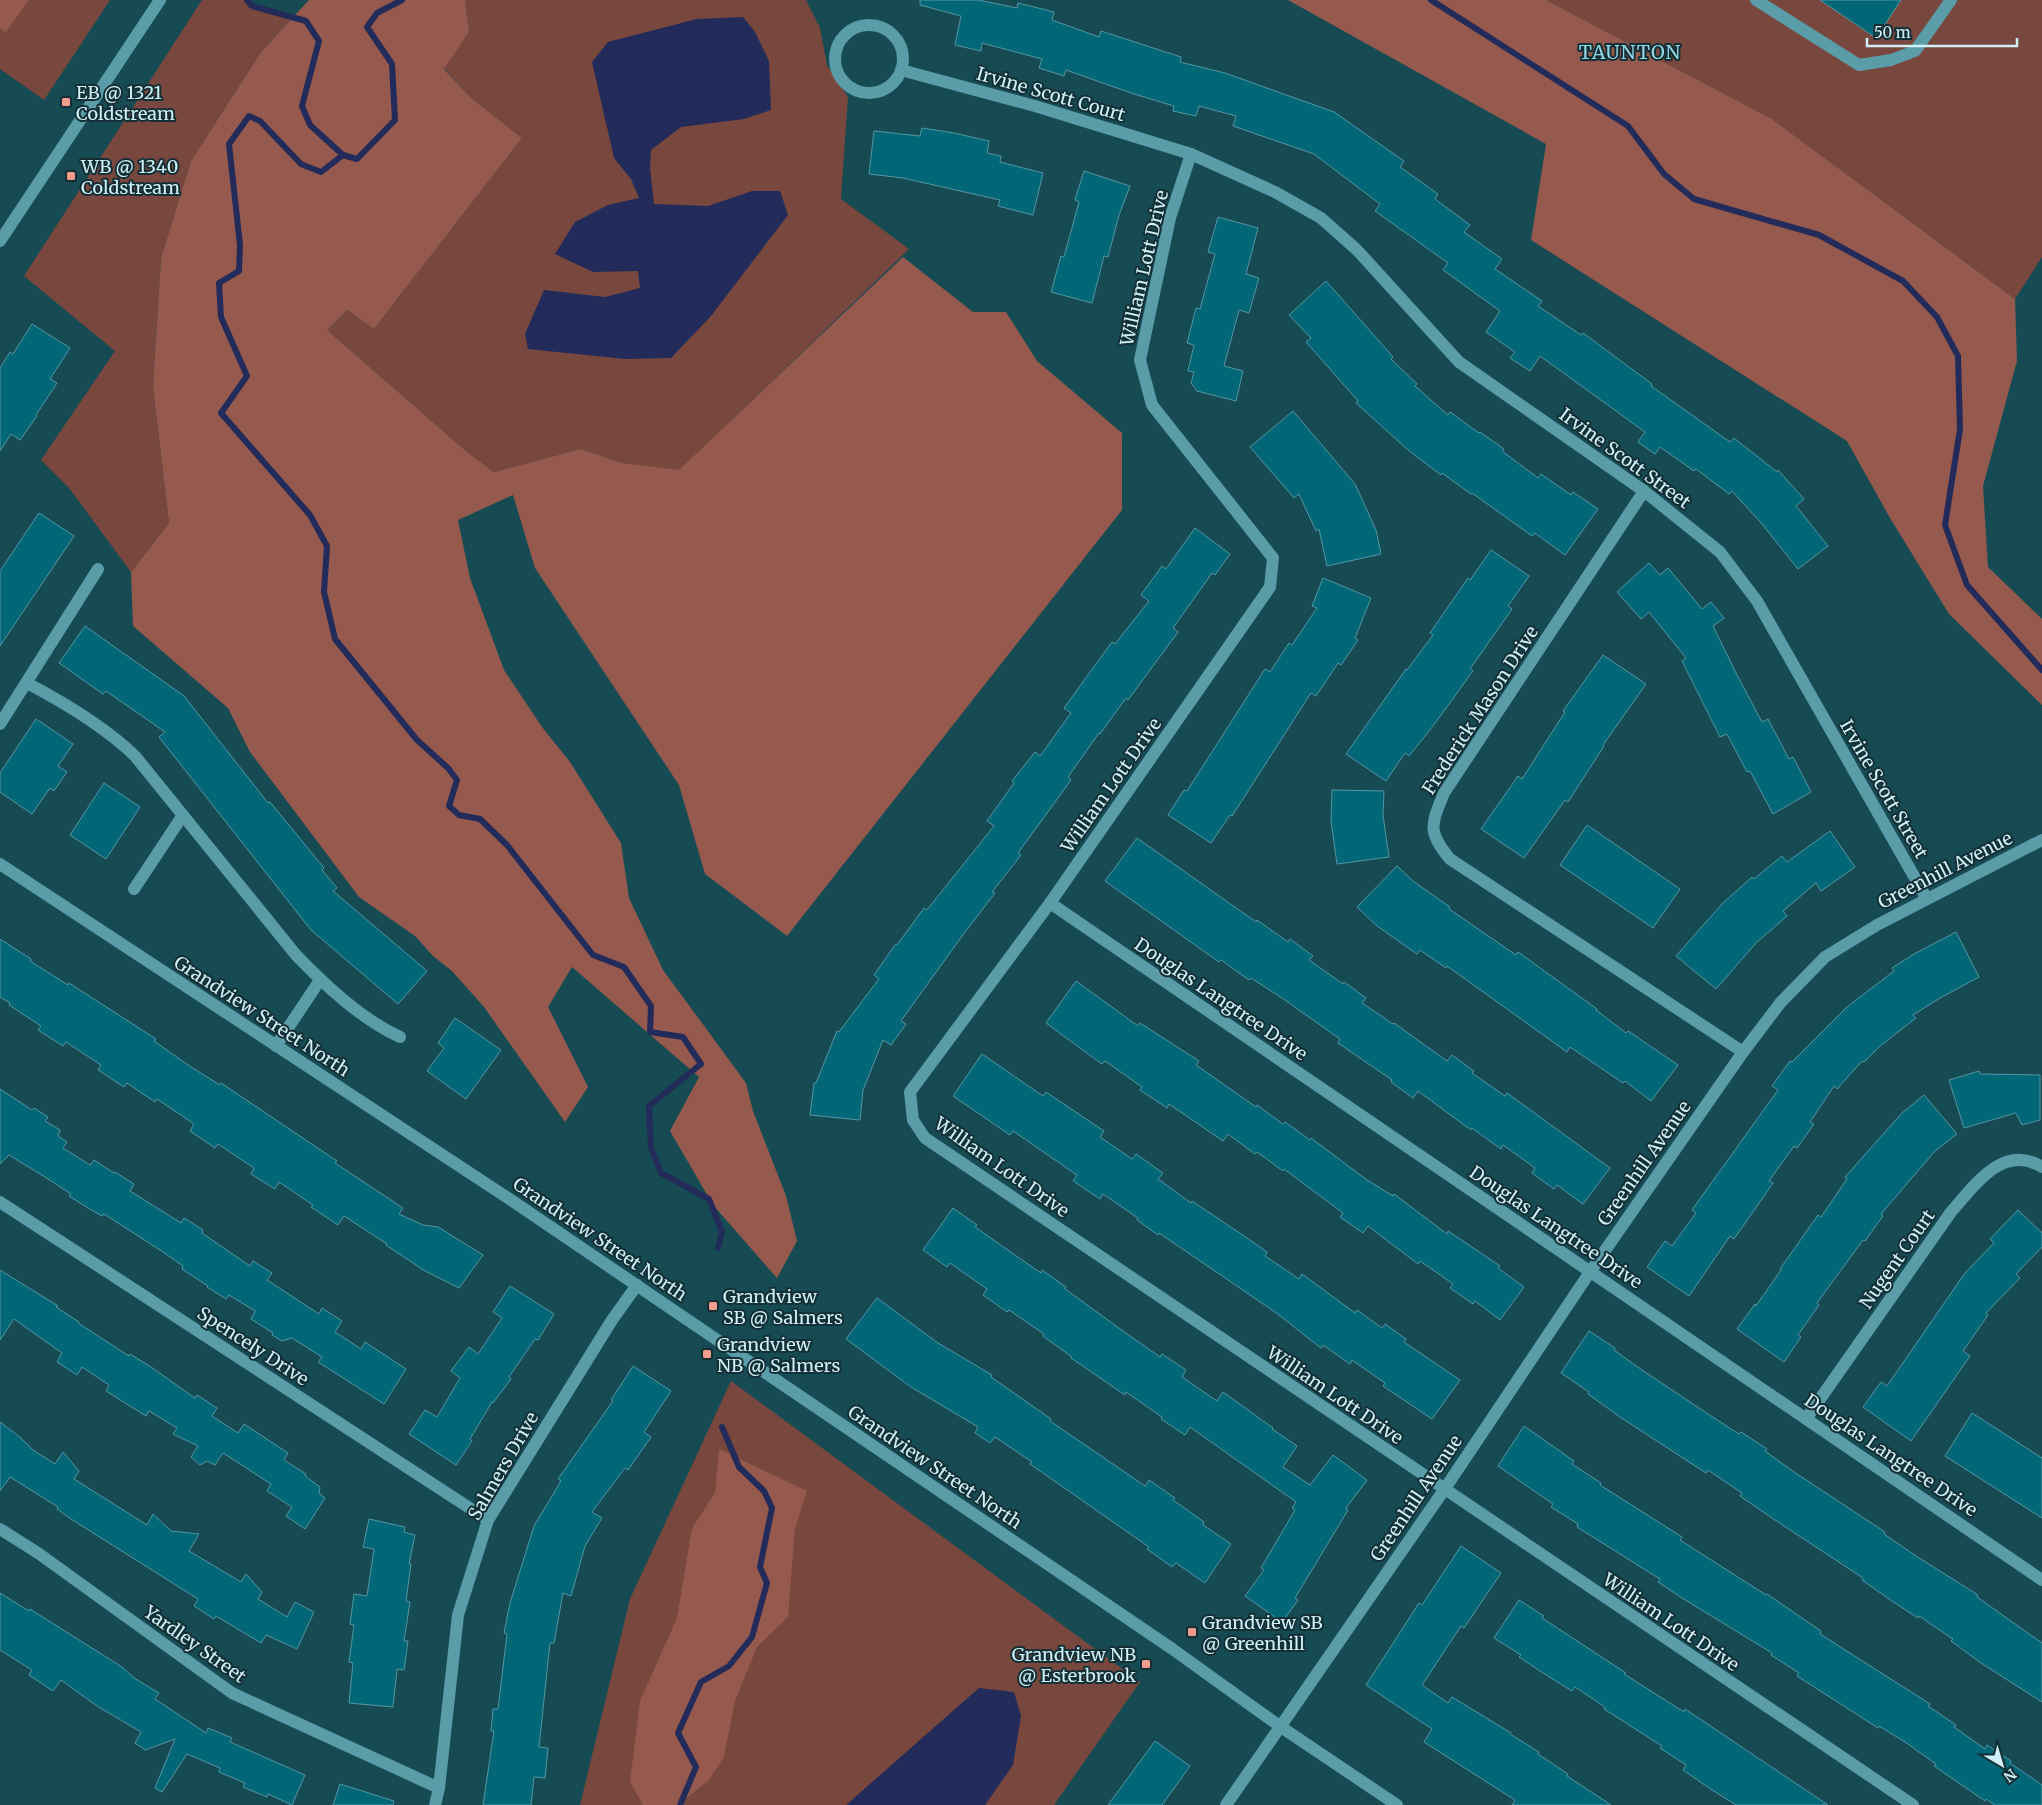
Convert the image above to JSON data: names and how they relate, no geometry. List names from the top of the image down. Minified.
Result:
{"streets":{"street":["Irvine Scott Court","William Lott Drive","Irvine Scott Street","Frederick Mason Drive","Greenhill Avenue","Douglas Langtree Drive","Grandview Street North","Nugent Court","Spencely Drive","Salmers Drive","Yardley Street"]},"crossings":[["Irvine Scott Court","William Lott Drive"],["Irvine Scott Court","Irvine Scott Street"],["William Lott Drive","Irvine Scott Street"],["William Lott Drive","Greenhill Avenue"],["William Lott Drive","Douglas Langtree Drive"],["Irvine Scott Street","Frederick Mason Drive"],["Irvine Scott Street","Greenhill Avenue"],["Frederick Mason Drive","Greenhill Avenue"],["Greenhill Avenue","Douglas Langtree Drive"],["Greenhill Avenue","Grandview Street North"],["Douglas Langtree Drive","Nugent Court"],["Grandview Street North","Salmers Drive"],["Spencely Drive","Salmers Drive"],["Salmers Drive","Yardley Street"]],"districts":["TAUNTON"],"places":{"transit":["EB @ 1321 Coldstream","WB @ 1340 Coldstream","Grandview SB @ Salmers","Grandview NB @ Salmers","Grandview SB @ Greenhill","Grandview NB @ Esterbrook"]},"scale_bar":"50 m","north":"bottom right"}
